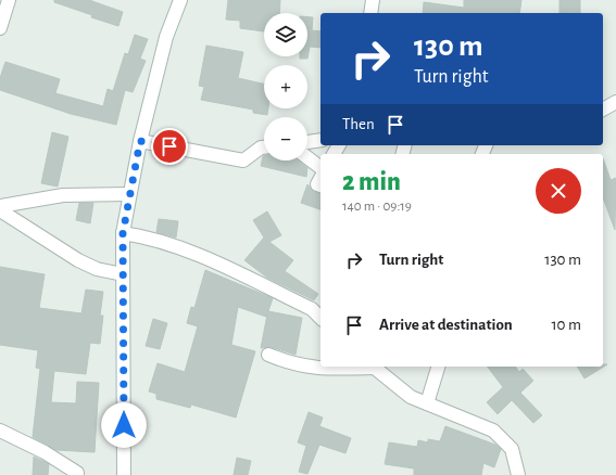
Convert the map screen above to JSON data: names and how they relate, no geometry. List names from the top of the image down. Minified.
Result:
{"page":{"map_buttons":["+","−"],"turn":["130 m","Turn right"],"then":"Then","heading":["2 min","140 m · 09:19"],"list":[{"name":"Turn right","value":"130 m"},{"name":"Arrive at destination","value":"10 m"}]}}
